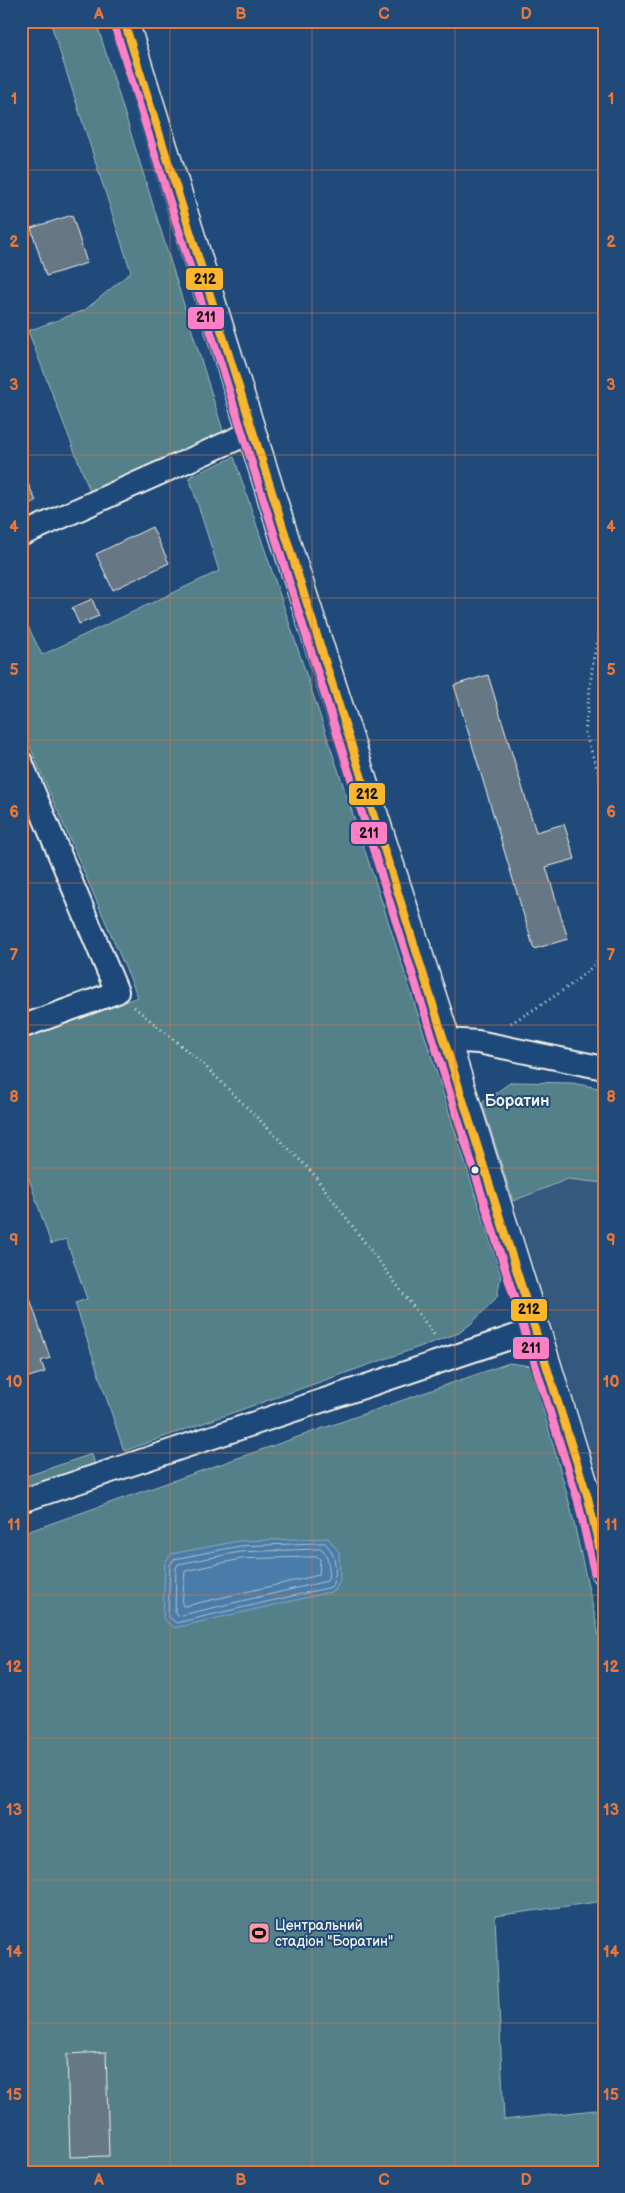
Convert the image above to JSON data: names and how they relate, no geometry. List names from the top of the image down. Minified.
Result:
{"districts":["Боратин"],"places":{"sports":["Центральний стадіон \"Боратин\""]},"lines":["transit line 212","transit line 211"],"grid":{"columns":["A","B","C","D"],"rows":["1","2","3","4","5","6","7","8","9","10","11","12","13","14","15"]}}
